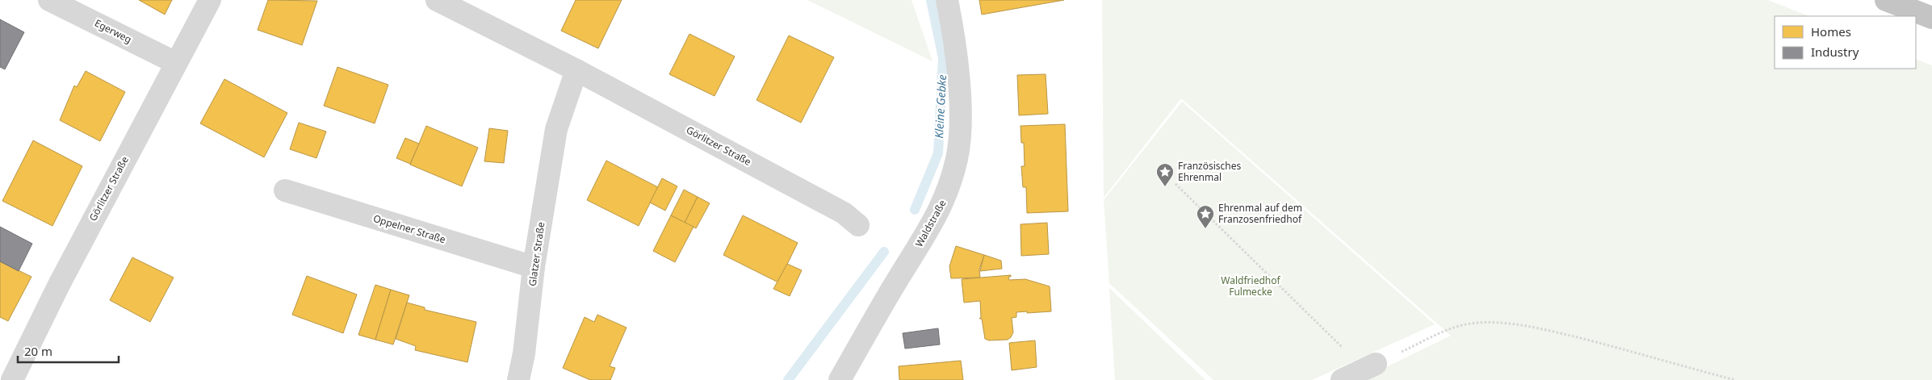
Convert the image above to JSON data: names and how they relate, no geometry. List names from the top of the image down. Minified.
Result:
{"streets":{"street":["Egerweg","Görlitzer Straße","Waldstraße","Oppelner Straße","Glatzer Straße"]},"crossings":[["Egerweg","Görlitzer Straße"],["Görlitzer Straße","Glatzer Straße"],["Oppelner Straße","Glatzer Straße"]],"water":["Kleine Gebke"],"parks":["Waldfriedhof Fulmecke"],"places":{"place":["Französisches Ehrenmal","Ehrenmal auf dem Franzosenfriedhof"]},"legend":["Homes","Industry"],"scale_bar":"20 m"}
